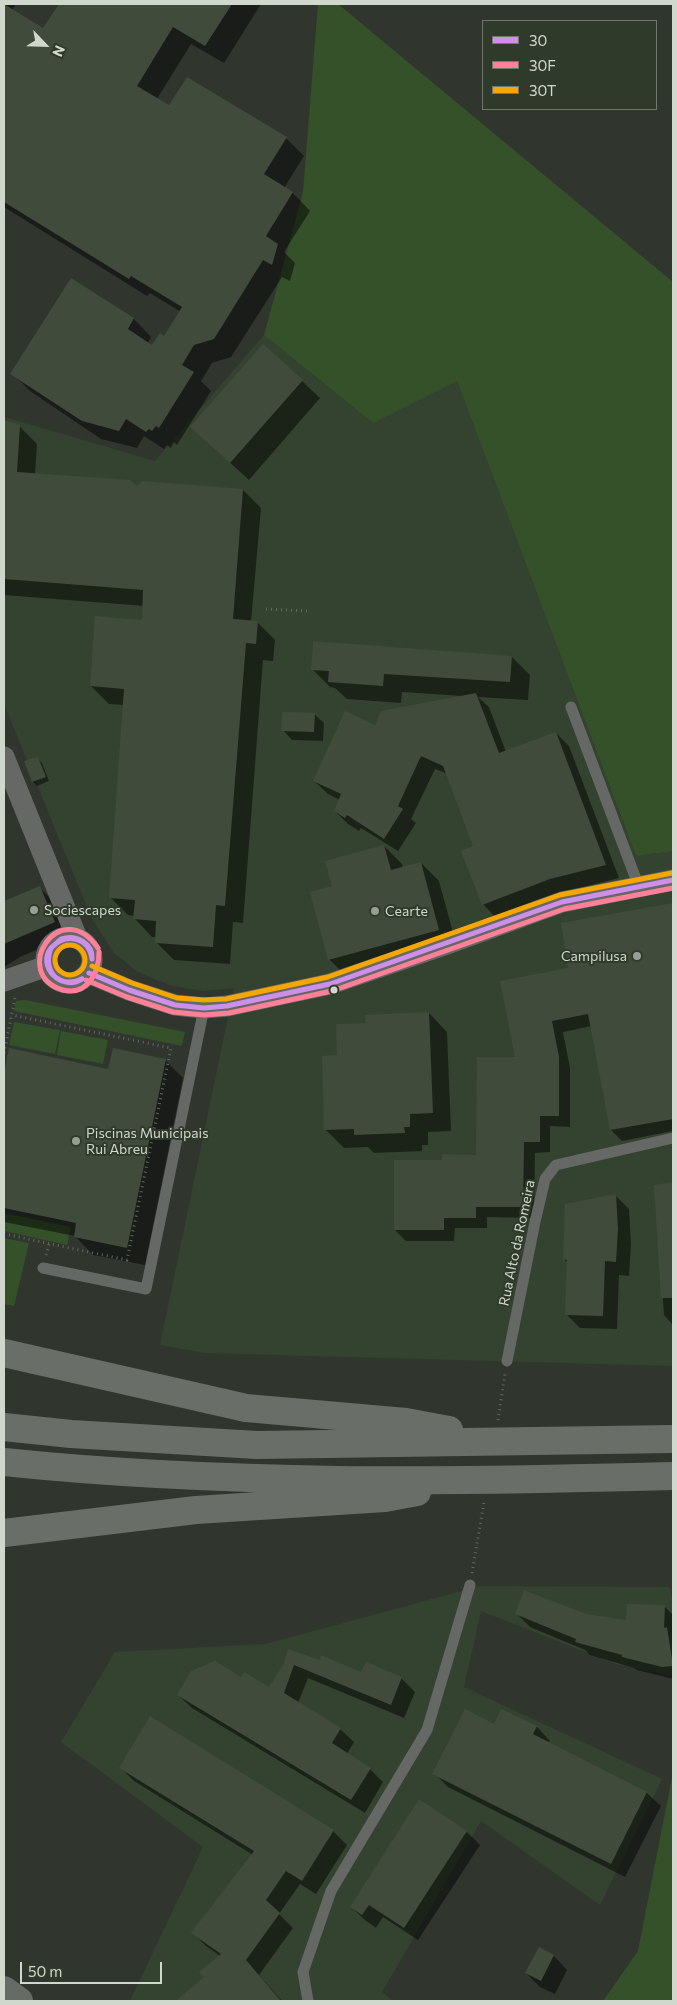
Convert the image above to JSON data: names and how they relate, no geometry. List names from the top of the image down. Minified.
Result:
{"streets":{"lane":["Rua Alto da Romeira"]},"places":["Sociescapes","Cearte","Campilusa","Piscinas Municipais Rui Abreu"],"lines":["transit line 30T","transit line 30","transit line 30F"],"legend":["30","30F","30T"],"scale_bar":"50 m","north":"bottom right"}
